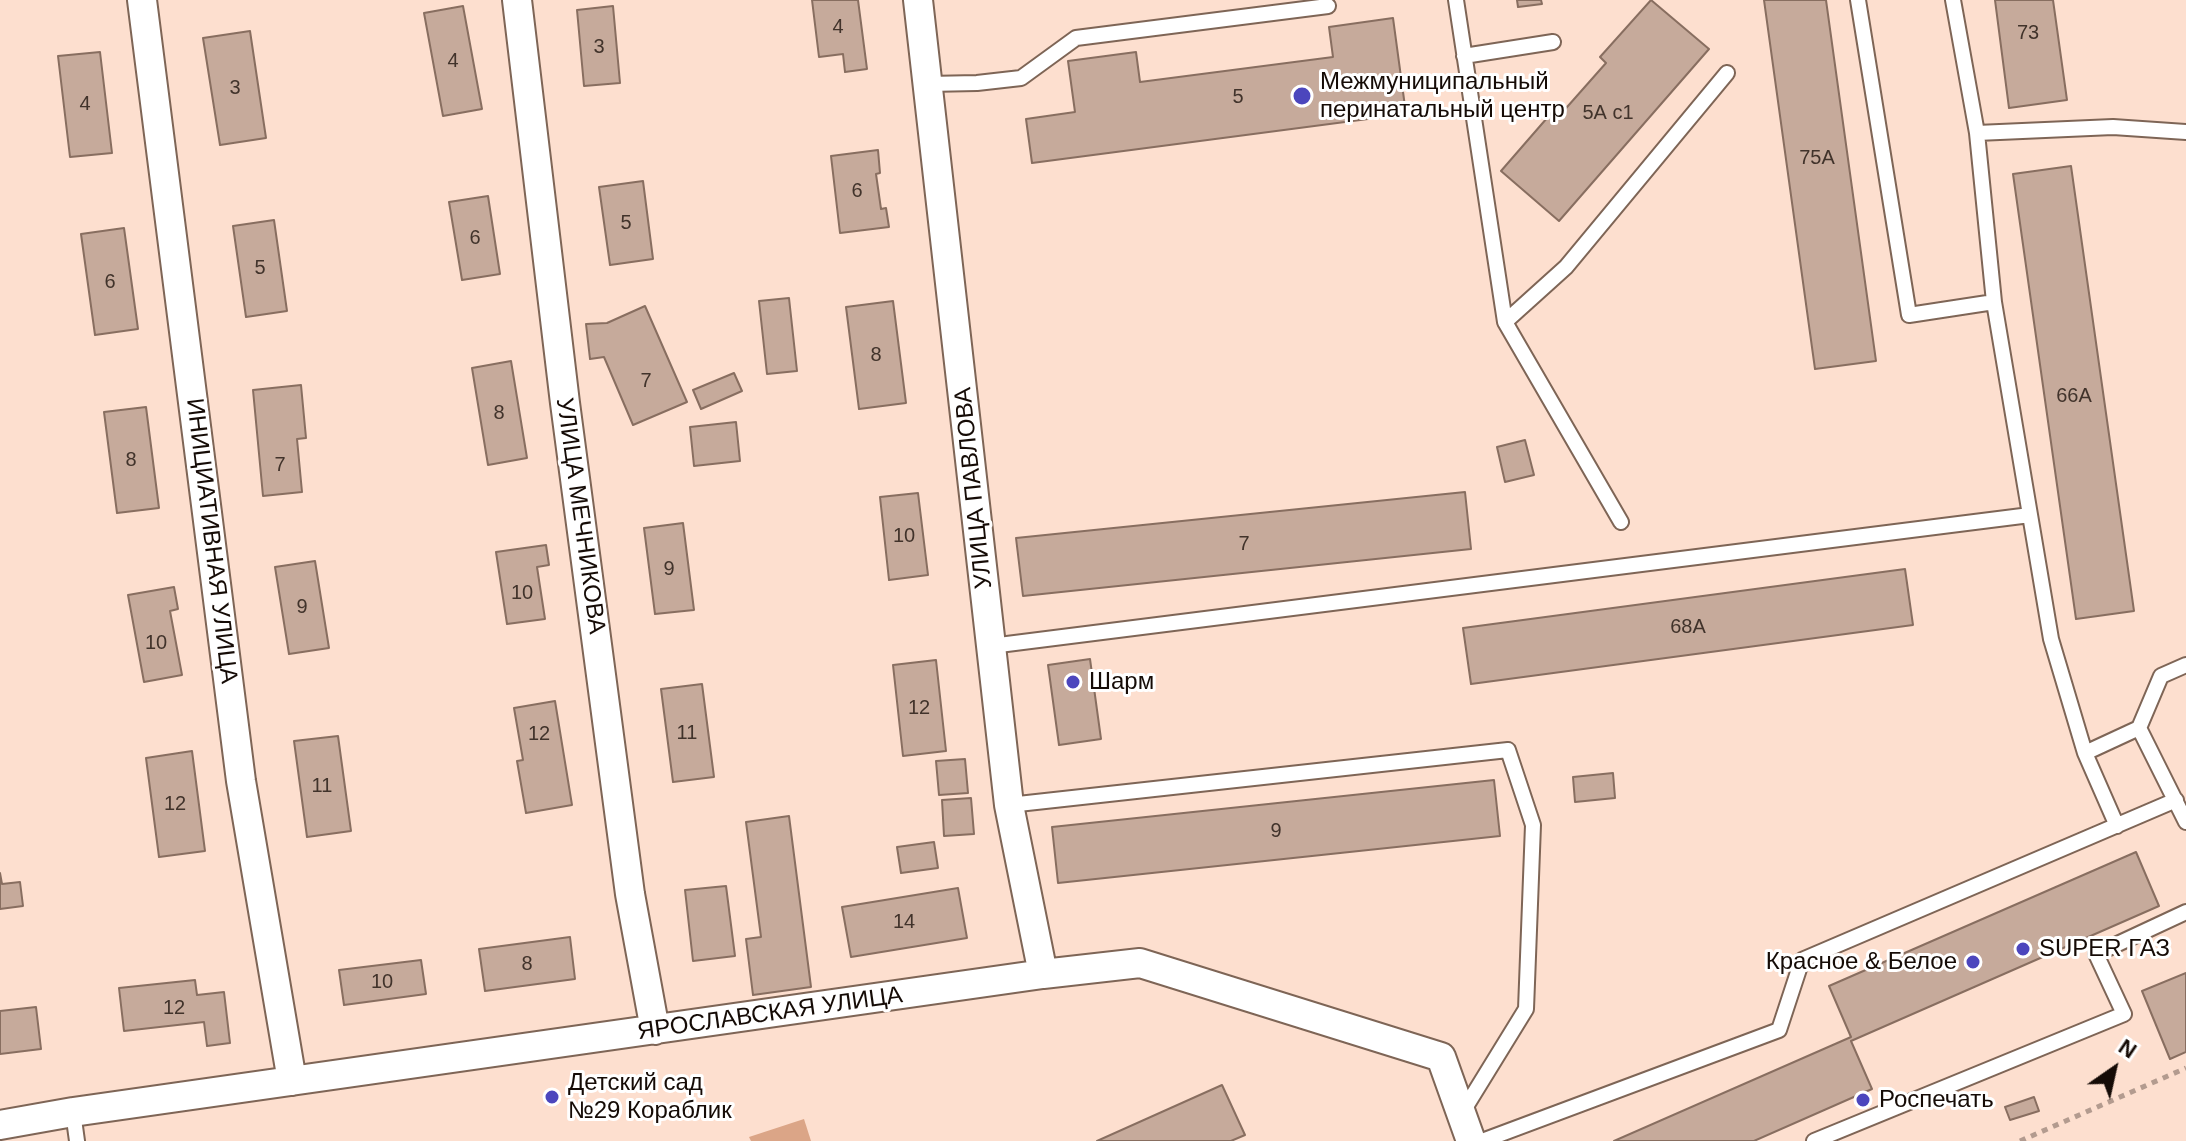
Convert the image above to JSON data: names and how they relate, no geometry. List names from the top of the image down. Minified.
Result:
{"streets":{"street":["УЛИЦА ПАВЛОВА","УЛИЦА МЕЧНИКОВА","ИНИЦИАТИВНАЯ УЛИЦА","ЯРОСЛАВСКАЯ УЛИЦА"]},"crossings":[["УЛИЦА ПАВЛОВА","ЯРОСЛАВСКАЯ УЛИЦА"],["УЛИЦА МЕЧНИКОВА","ЯРОСЛАВСКАЯ УЛИЦА"],["ИНИЦИАТИВНАЯ УЛИЦА","ЯРОСЛАВСКАЯ УЛИЦА"]],"places":["Межмуниципальный перинатальный центр","Шарм","SUPER ГАЗ","Красное & Белое","Детский сад №29 Кораблик","Роспечать"],"house_numbers":["4","73","3","4","3","5","4","5А с1","75А","6","5","6","5","6","8","7","66А","8","8","7","10","7","9","10","9","68А","10","12","11","12","11","12","9","14","8","10","12"],"north":"top right"}
